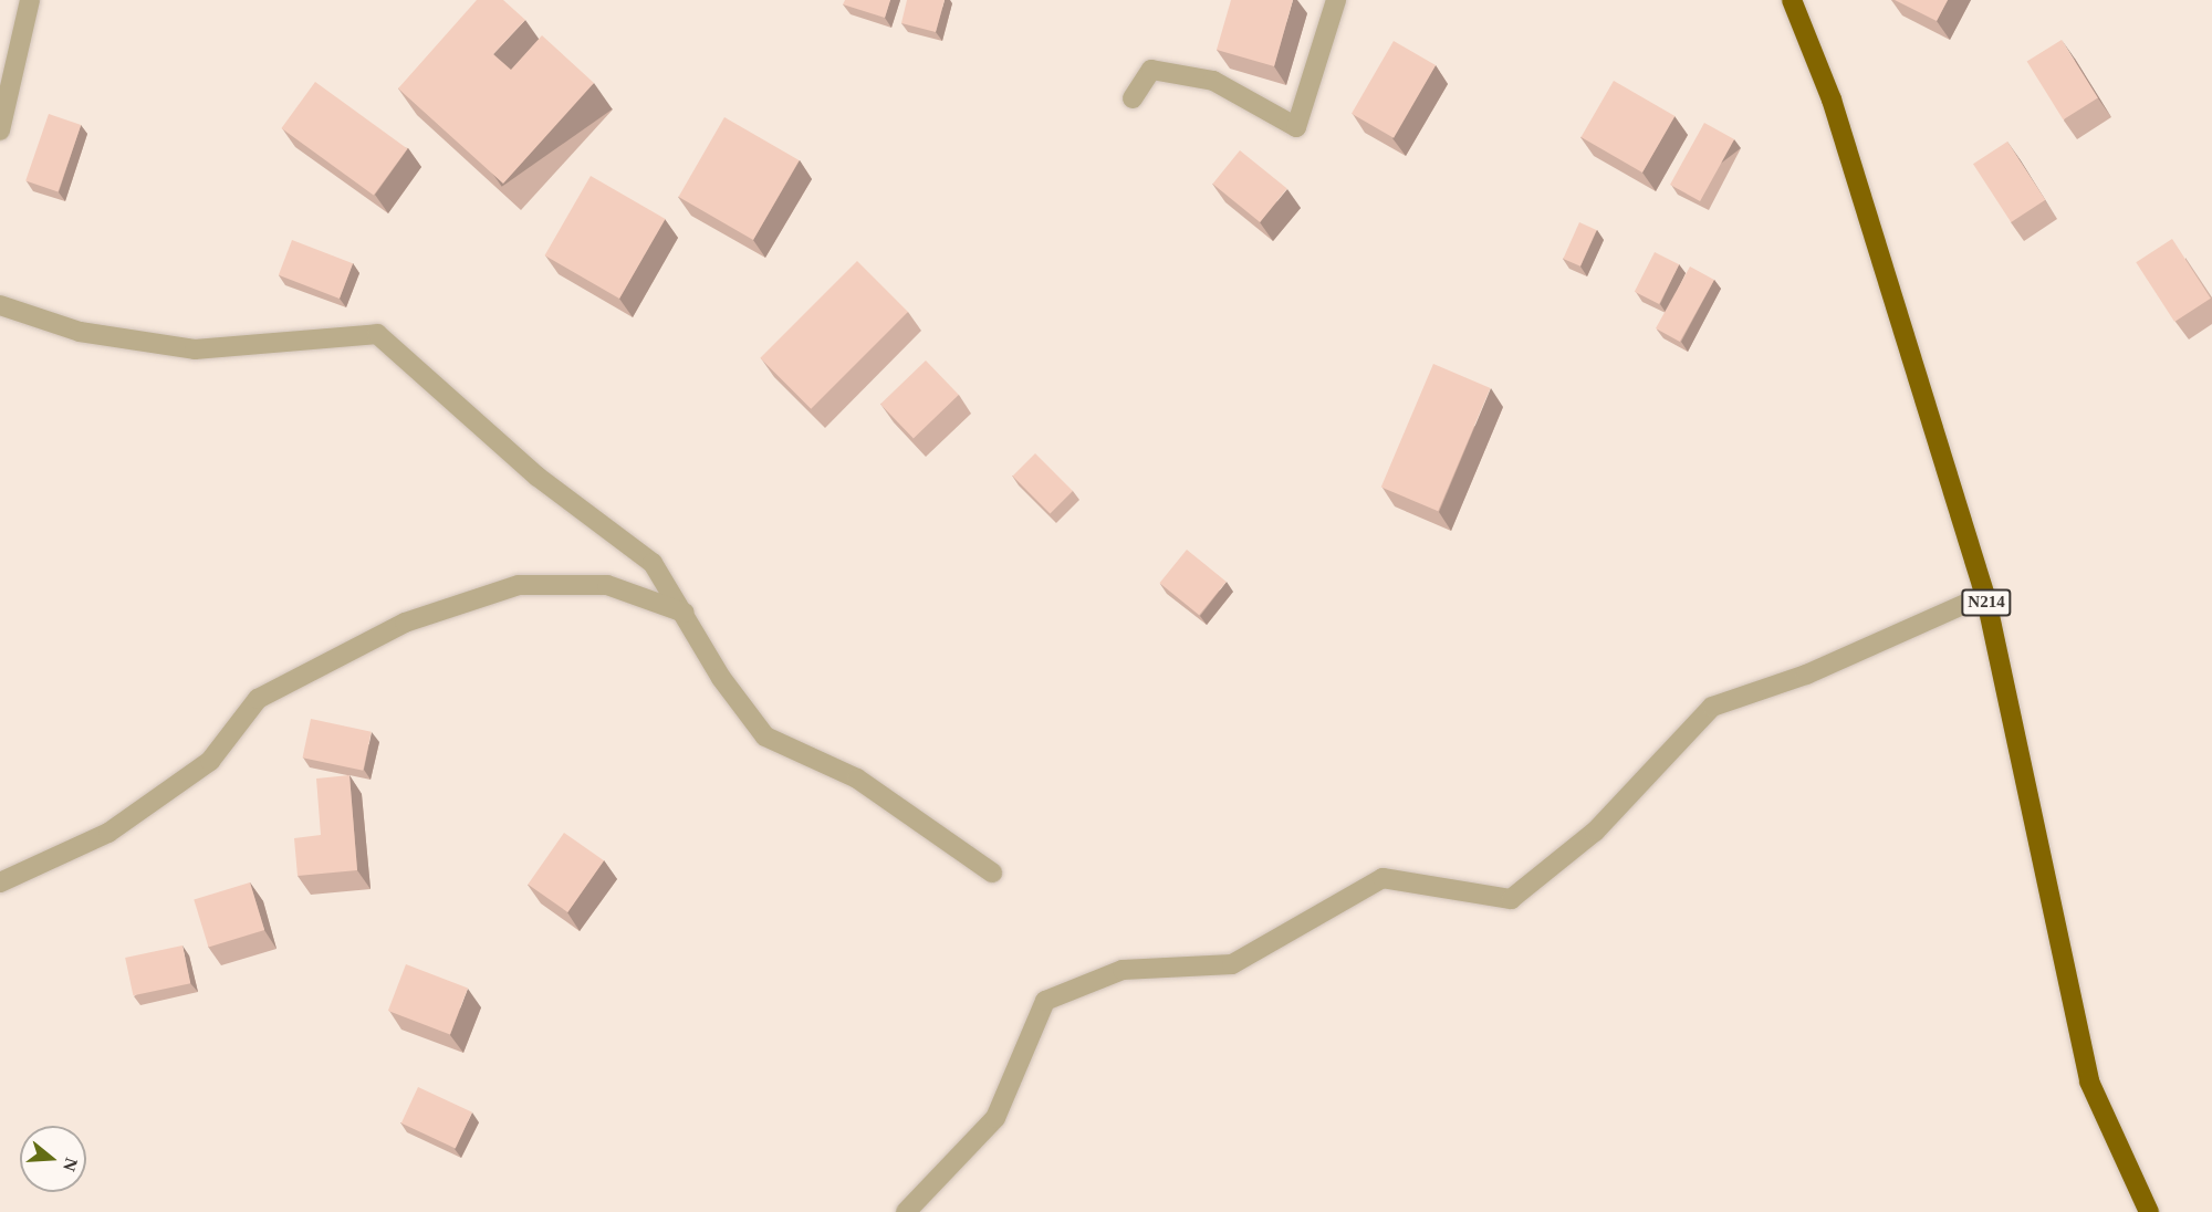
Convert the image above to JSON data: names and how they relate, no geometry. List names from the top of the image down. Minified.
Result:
{"streets":{"highway":["N214"]},"north":"right"}
